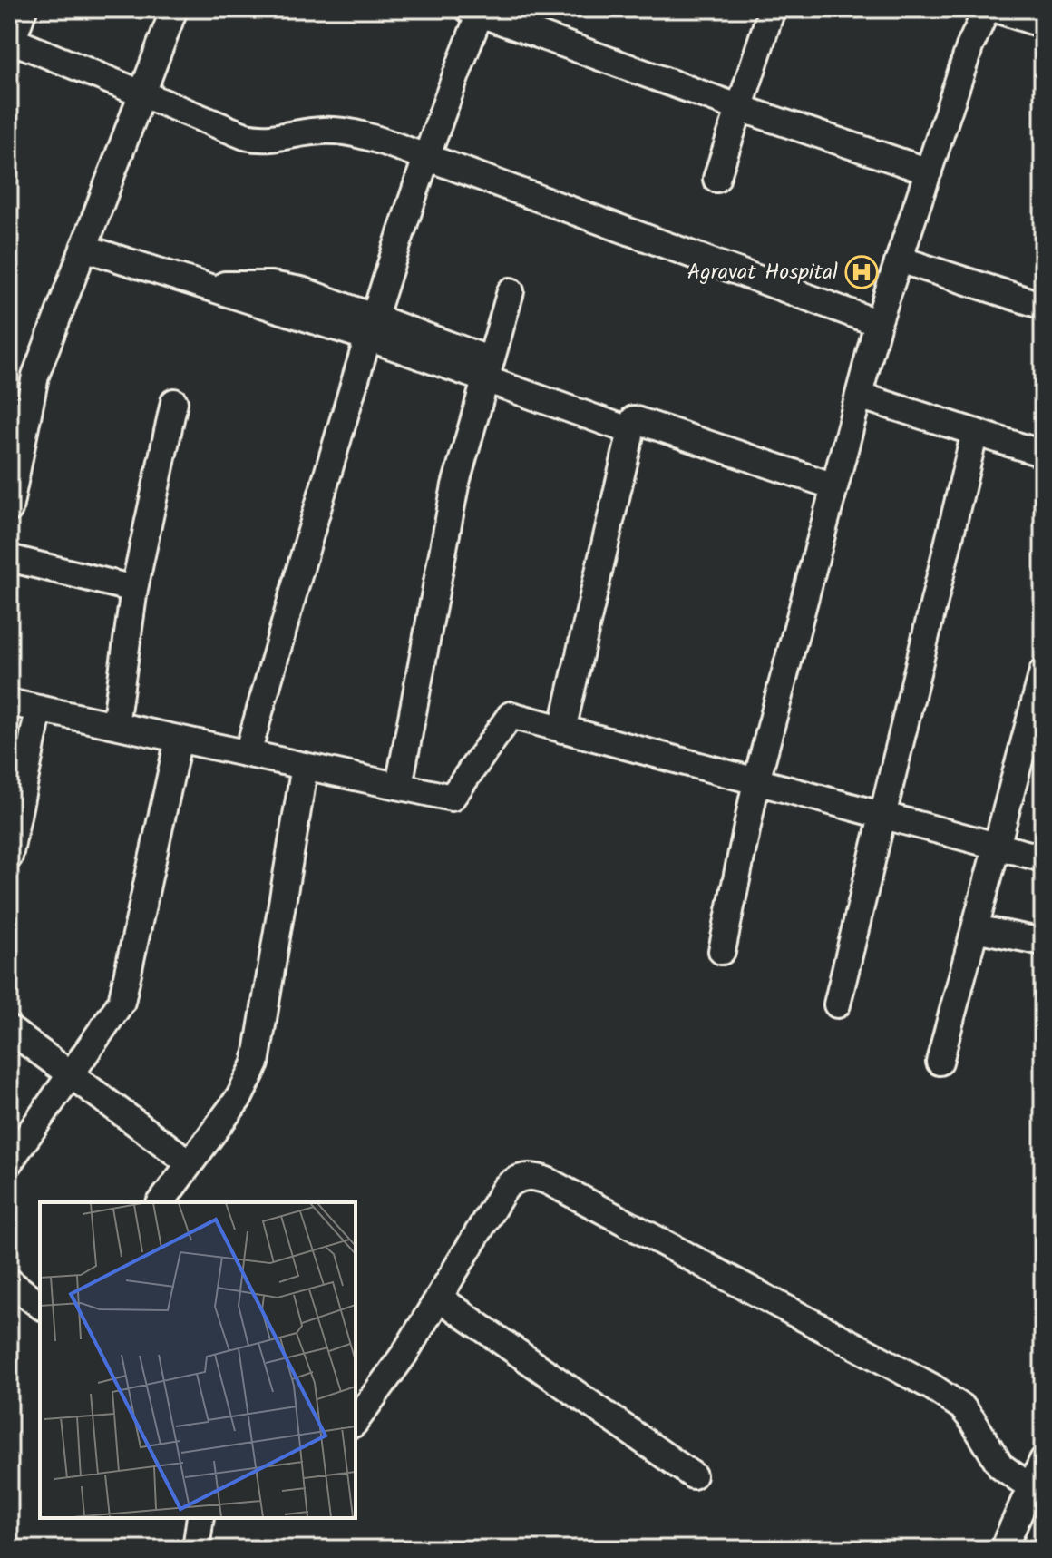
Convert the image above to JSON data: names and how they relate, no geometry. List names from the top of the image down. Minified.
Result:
{"places":{"hospital":["Agravat Hospital"]}}
